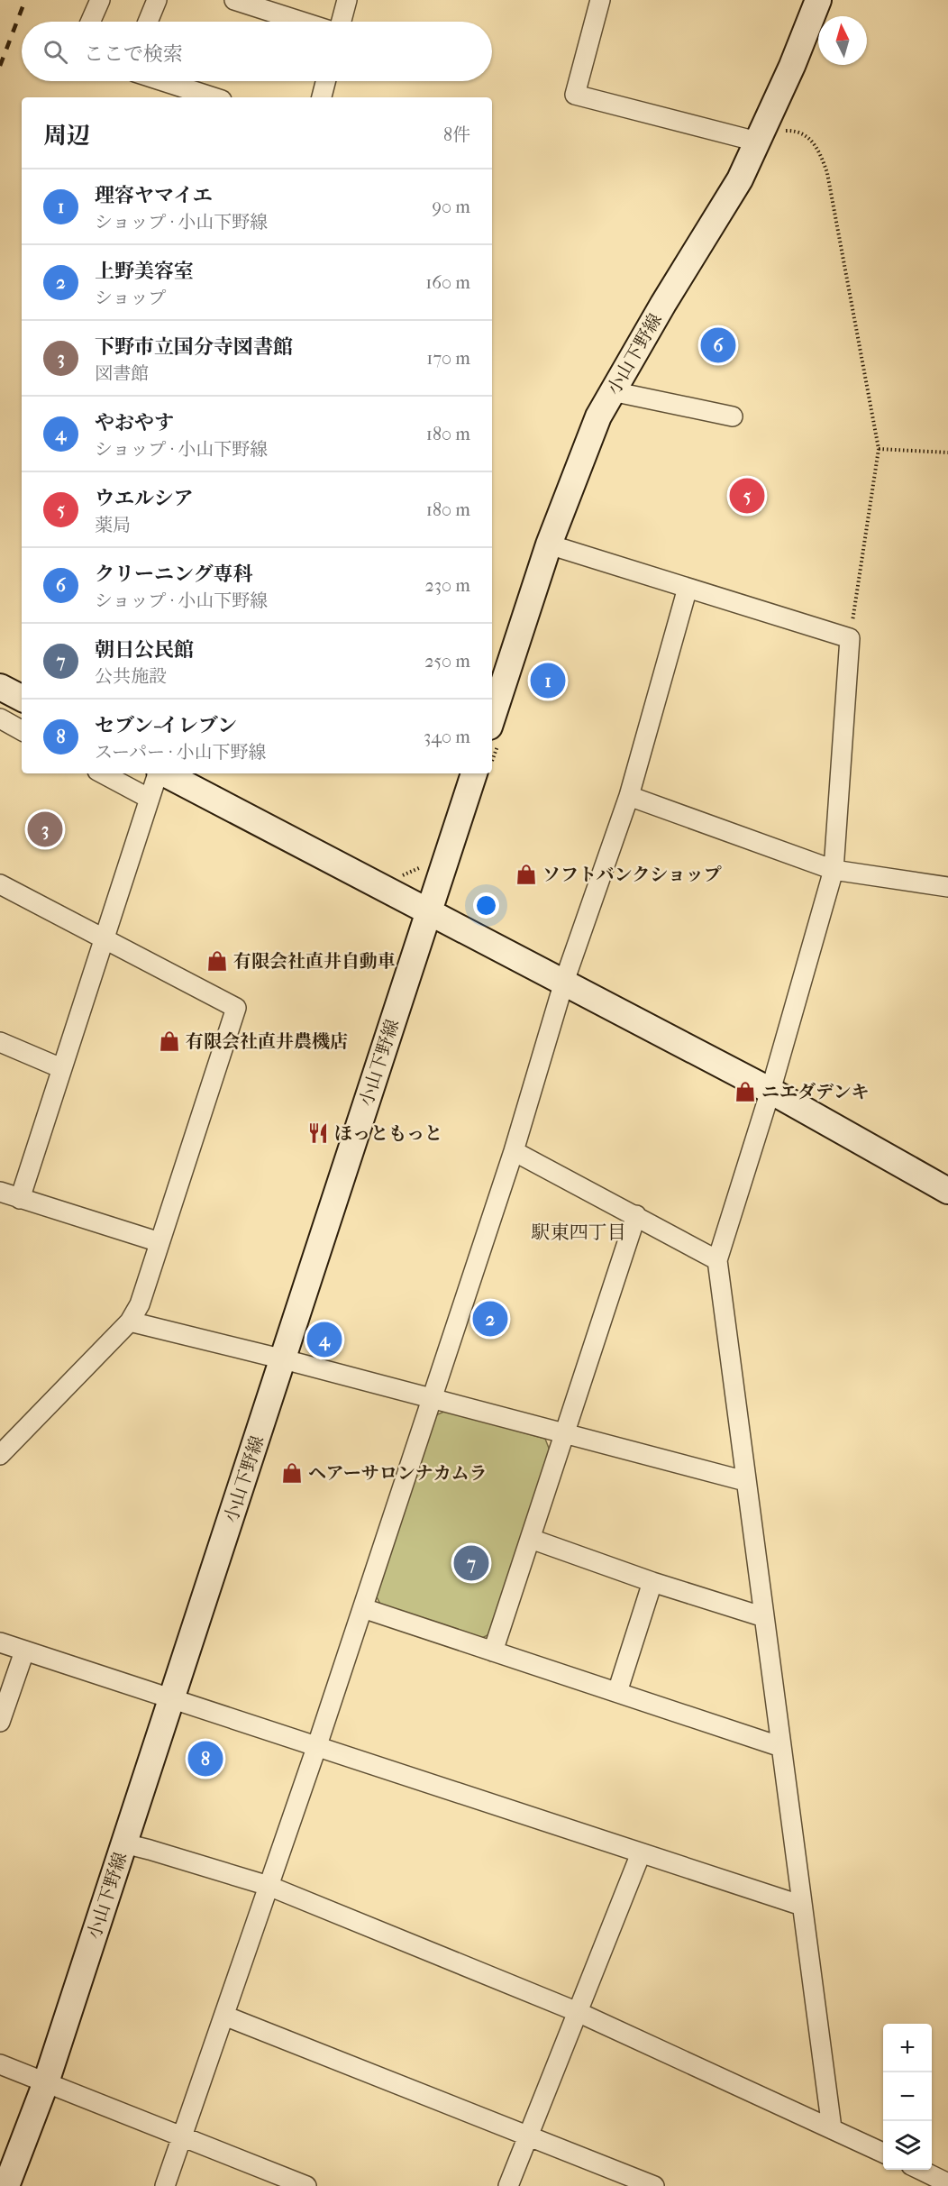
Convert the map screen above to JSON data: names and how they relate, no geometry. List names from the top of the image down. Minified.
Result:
{"streets":{"main road":["小山下野線"]},"districts":["駅東四丁目"],"places":{"shop":["ソフトバンクショップ","有限会社直井自動車","有限会社直井農機店","ニエダデンキ","ヘアーサロンナカムラ"],"restaurant":["ほっともっと"]},"north":"top","page":{"search":"ここで検索","heading":["周辺","8件"],"list":[{"mark":"1","name":"理容ヤマイエ","note":"ショップ · 小山下野線","value":"90 m"},{"mark":"2","name":"上野美容室","note":"ショップ","value":"160 m"},{"mark":"3","name":"下野市立国分寺図書館","note":"図書館","value":"170 m"},{"mark":"4","name":"やおやす","note":"ショップ · 小山下野線","value":"180 m"},{"mark":"5","name":"ウエルシア","note":"薬局","value":"180 m"},{"mark":"6","name":"クリーニング専科","note":"ショップ · 小山下野線","value":"230 m"},{"mark":"7","name":"朝日公民館","note":"公共施設","value":"250 m"},{"mark":"8","name":"セブン-イレブン","note":"スーパー · 小山下野線","value":"340 m"}],"pins":["6","5","1","3","2","4","7","8"],"map_buttons":["+","−"]}}
